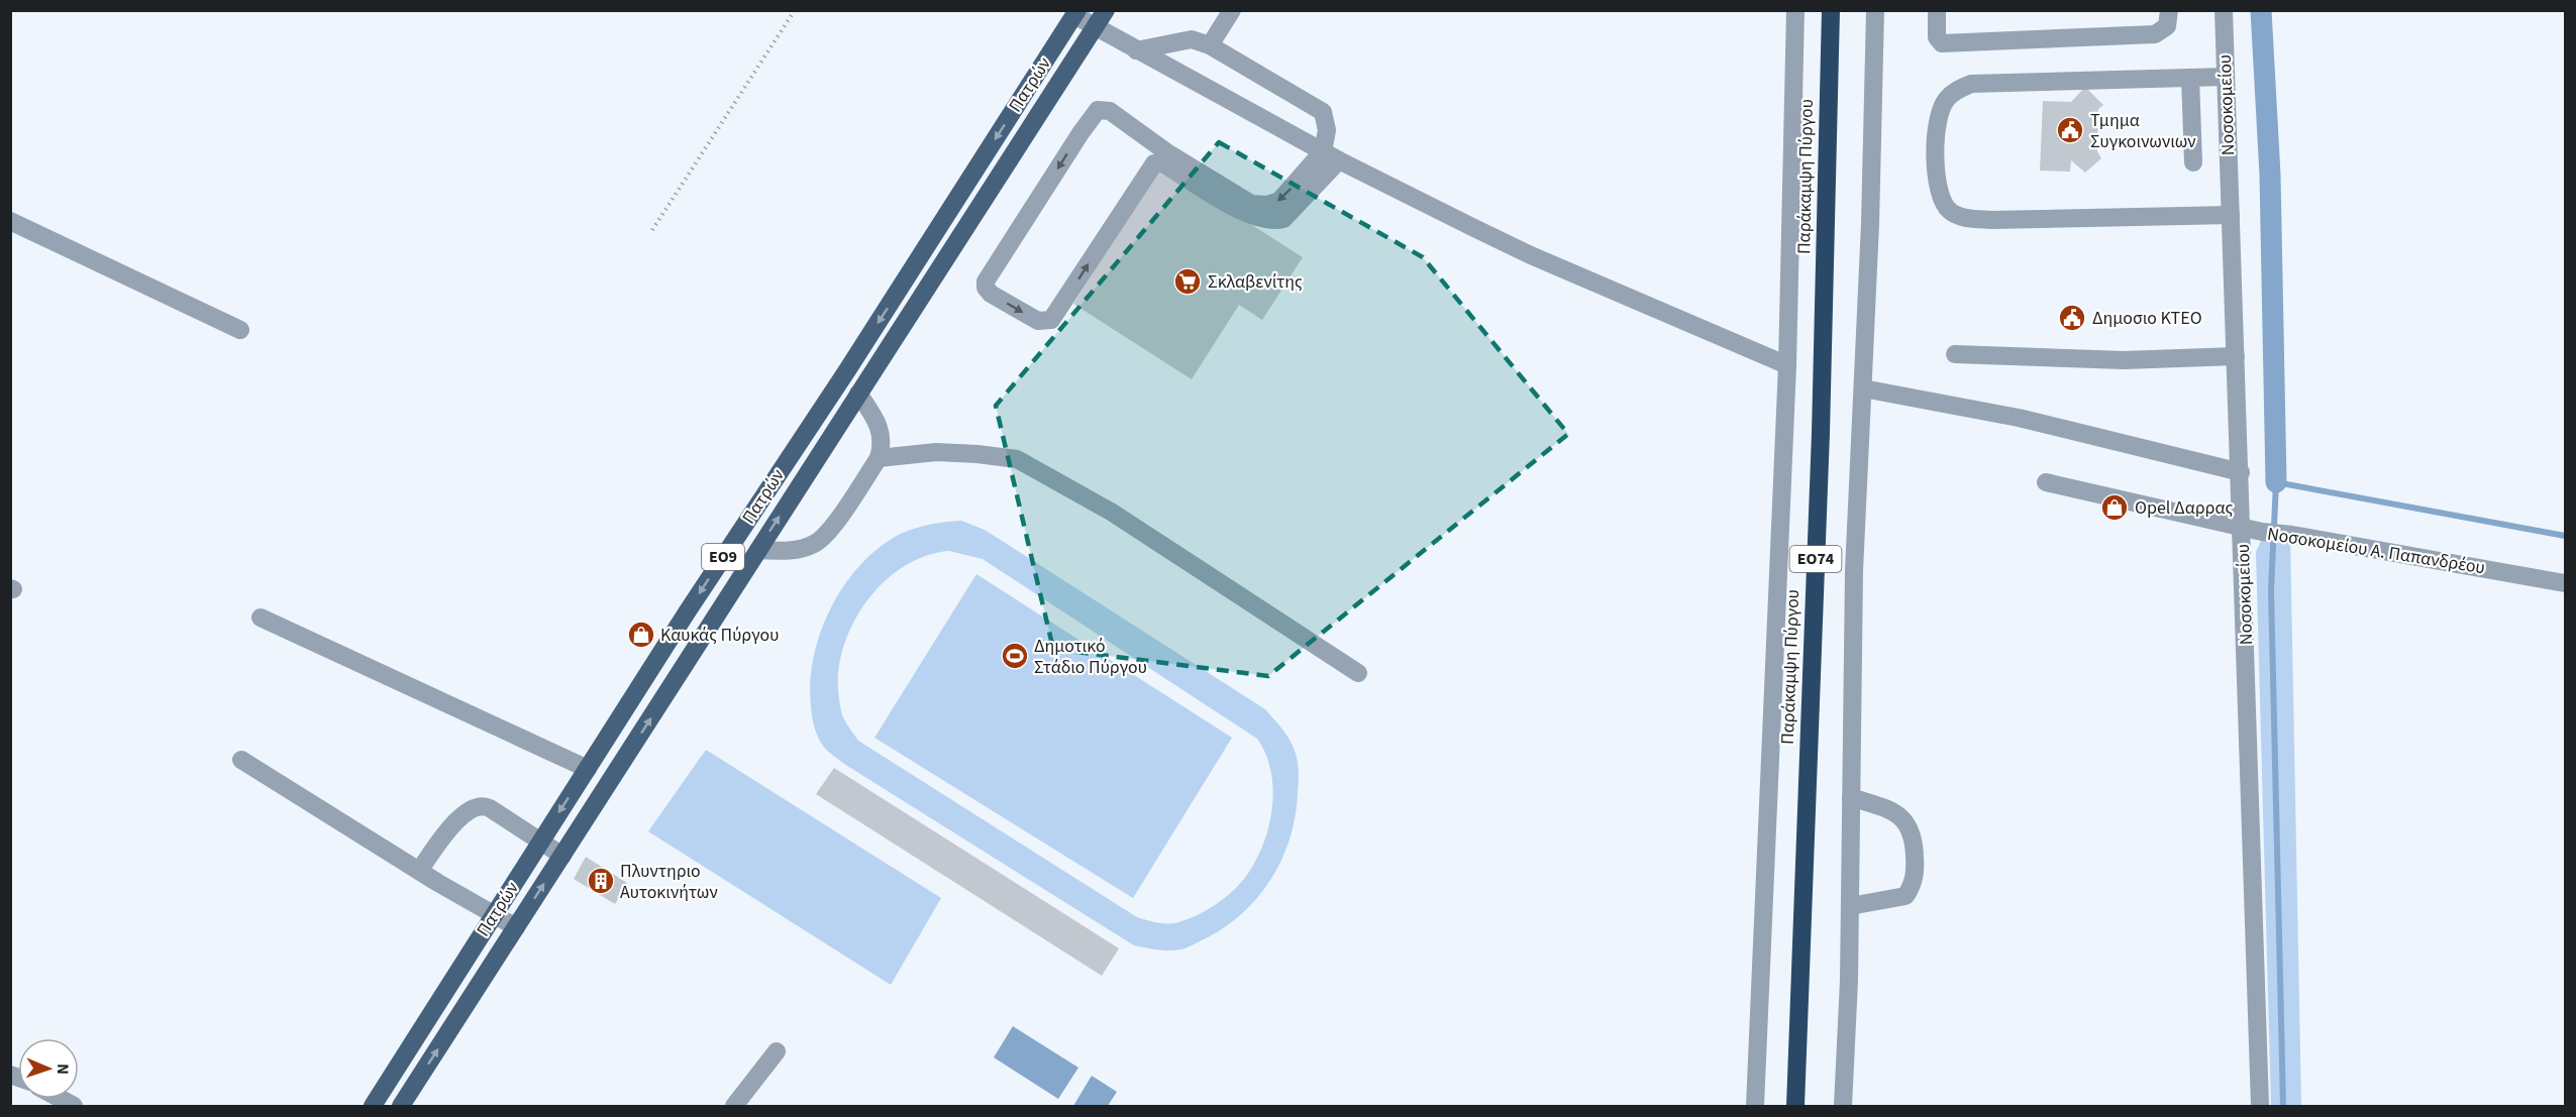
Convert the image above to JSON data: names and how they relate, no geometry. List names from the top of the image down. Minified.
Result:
{"streets":{"highway":["Παράκαμψη Πύργου","ΕΟ74"],"main road":["Πατρών","ΕΟ9"],"street":["Νοσοκομείου","Νοσοκομείου Α. Παπανδρέου"]},"crossings":[["Νοσοκομείου","Νοσοκομείου Α. Παπανδρέου"]],"places":{"public building":["Τμημα Συγκοινωνιων","Δημοσιο ΚΤΕΟ"],"supermarket":["Σκλαβενίτης"],"shop":["Opel Δαρρας","Καυκάς Πύργου"],"sports":["Δημοτικό Στάδιο Πύργου"],"building":["Πλυντηριο Αυτοκινήτων"]},"north":"right"}
